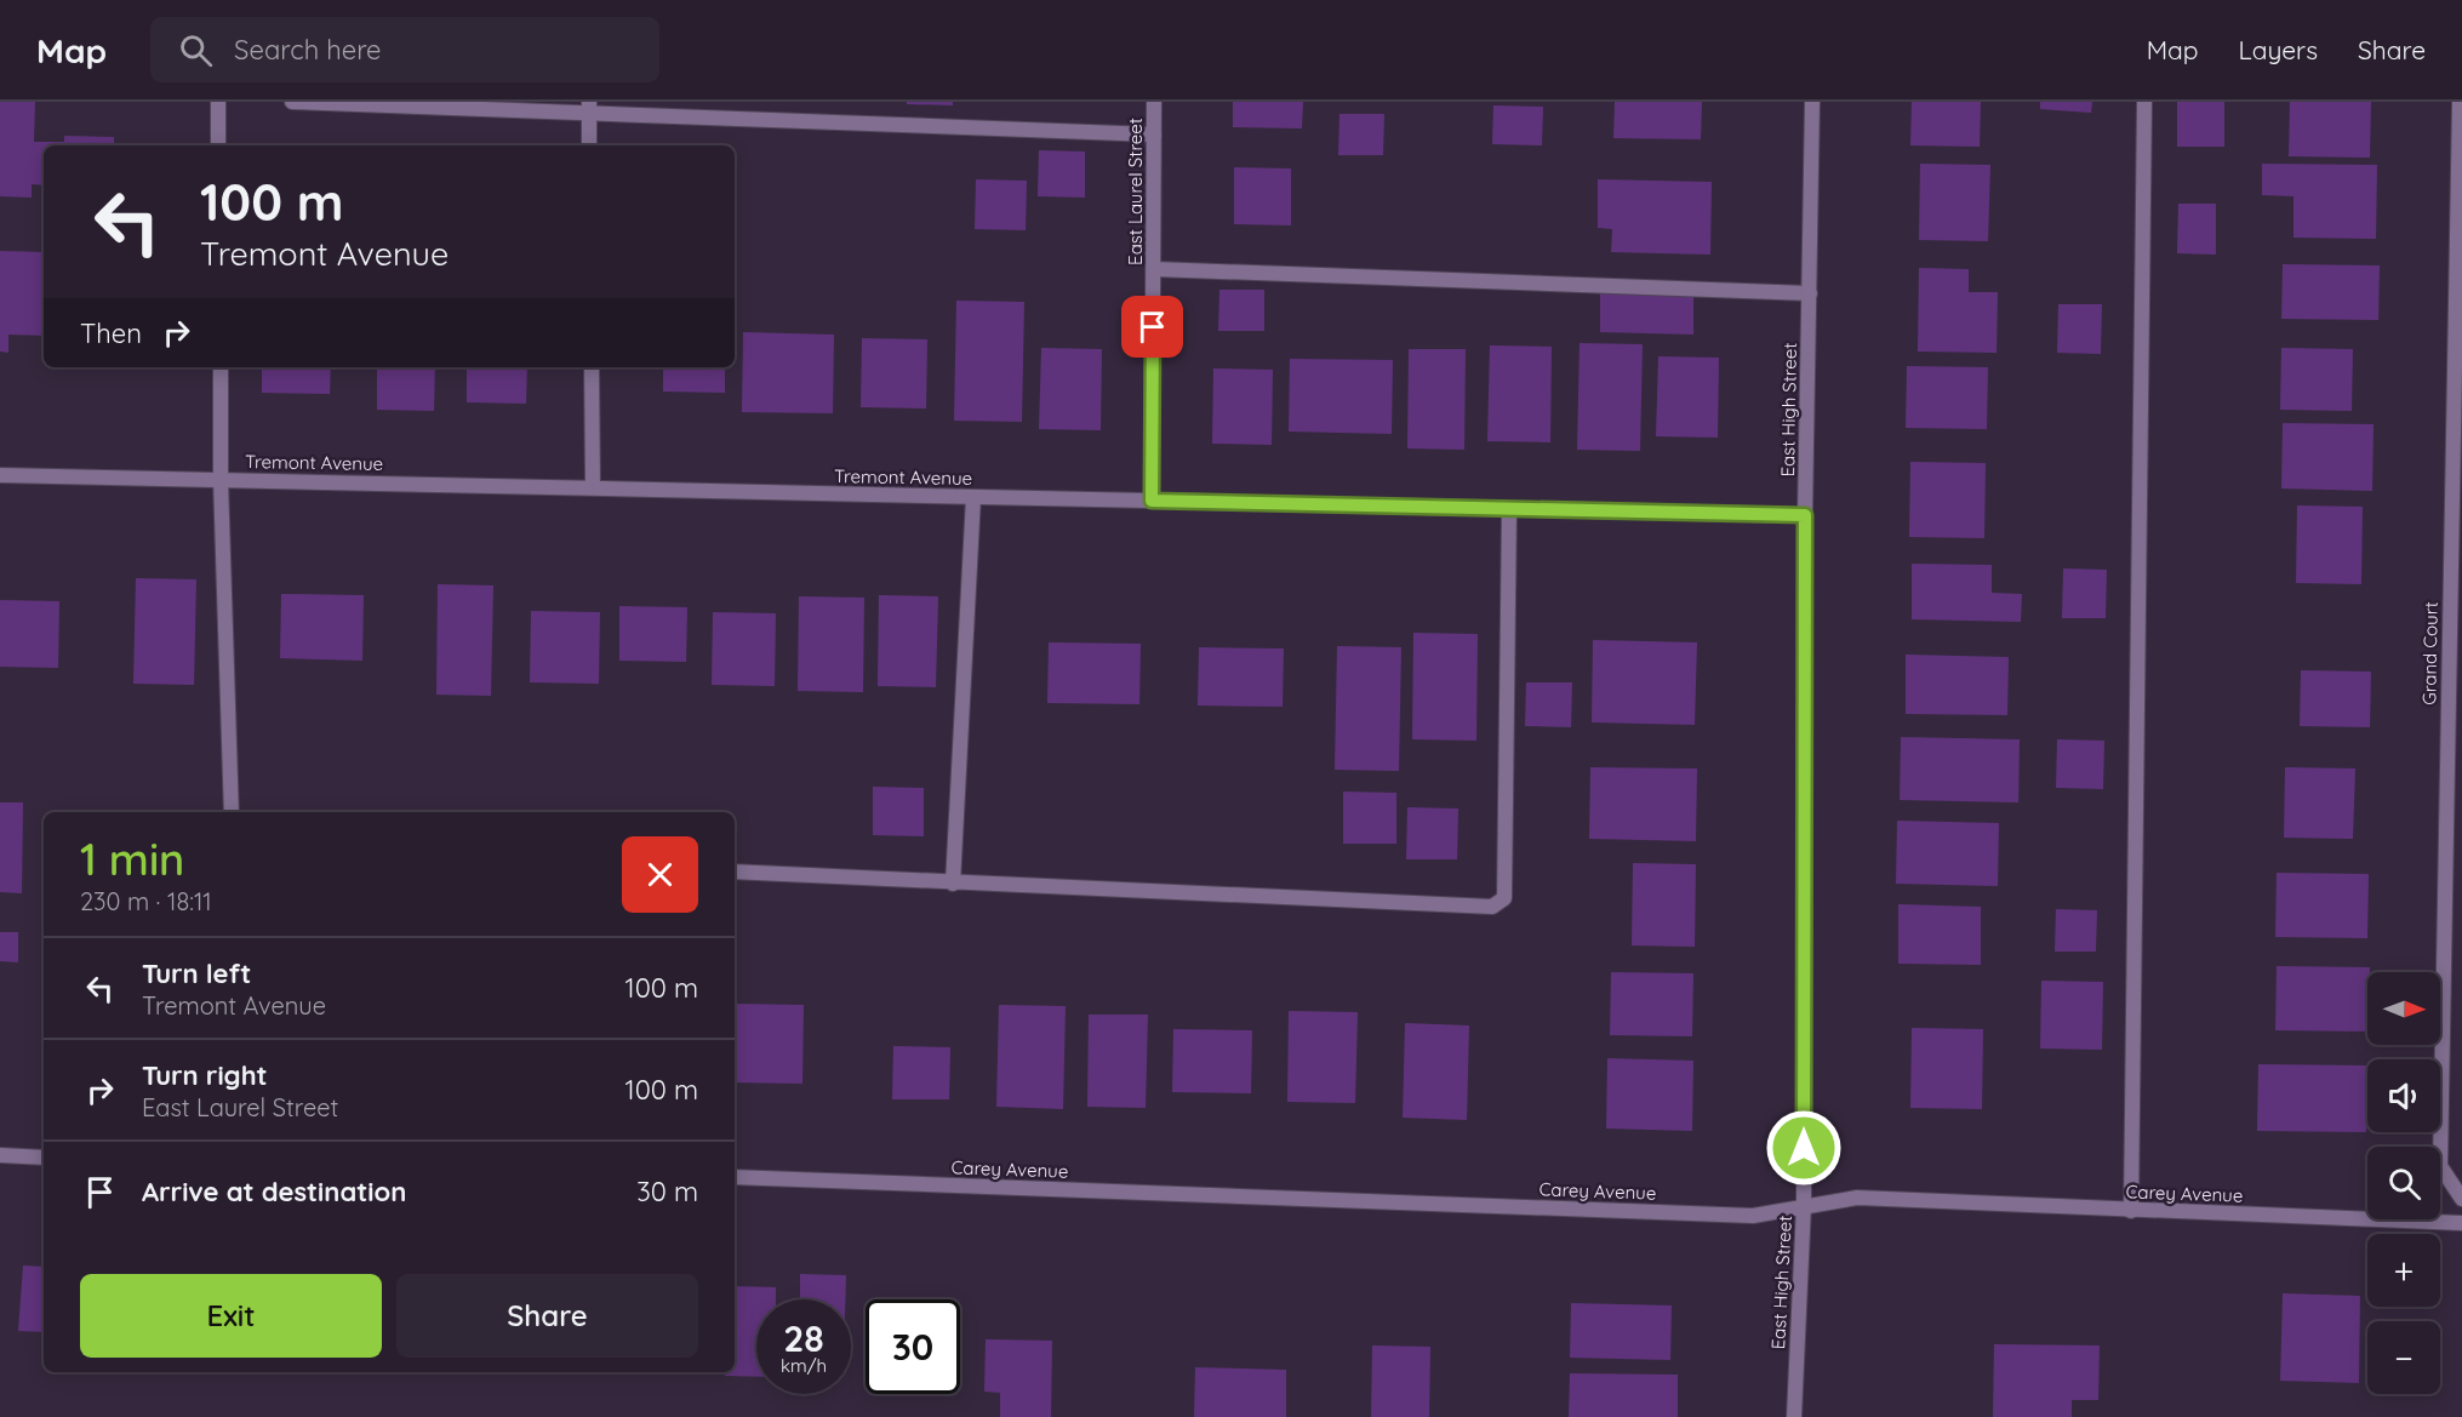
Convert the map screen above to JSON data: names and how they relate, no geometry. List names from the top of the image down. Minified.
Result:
{"streets":{"street":["East Laurel Street","East High Street","Tremont Avenue","Grand Court","Carey Avenue"]},"crossings":[["East Laurel Street","Tremont Avenue"],["East High Street","Tremont Avenue"],["East High Street","Carey Avenue"]],"north":"right","page":{"header":"Map","search":"Search here","nav":["Map","Layers","Share"],"turn":["100 m","Tremont Avenue"],"then":"Then","heading":["1 min","230 m · 18:11"],"list":[{"name":"Turn left","note":"Tremont Avenue","value":"100 m"},{"name":"Turn right","note":"East Laurel Street","value":"100 m"},{"name":"Arrive at destination","value":"30 m"}],"map_buttons":["+","−"],"buttons":["Exit","Share"],"speed":"28 km/h","limit":"30"}}
